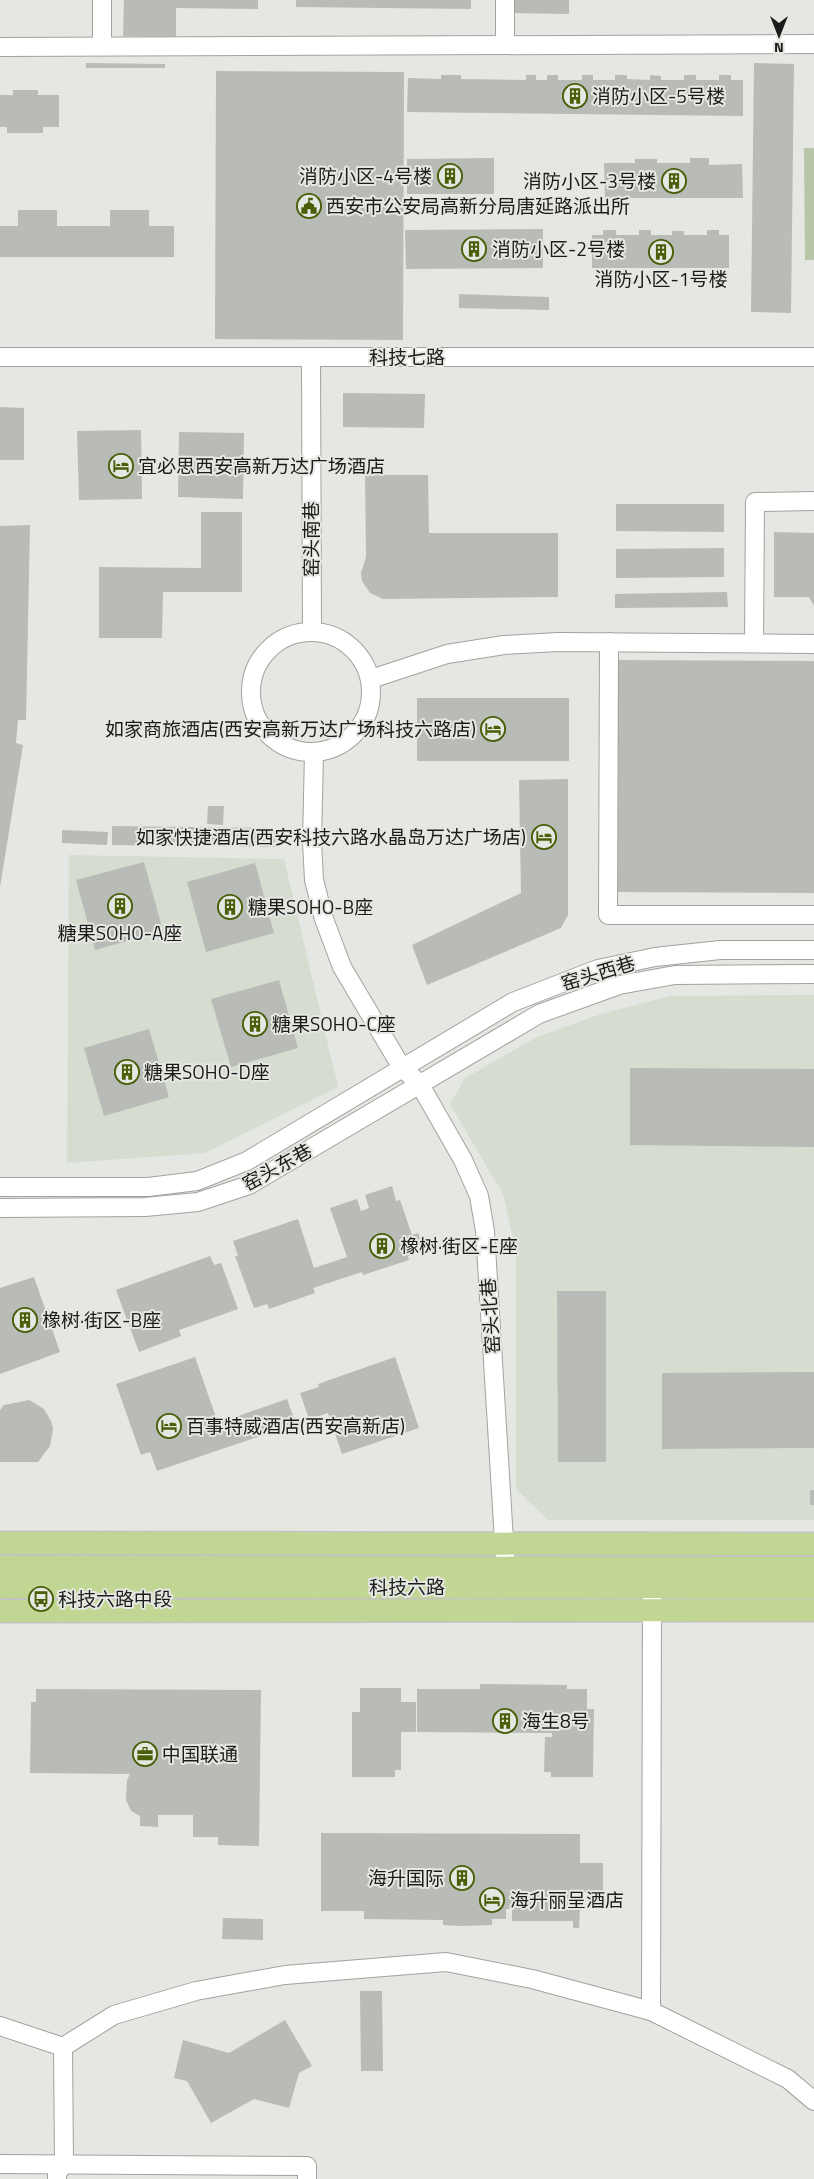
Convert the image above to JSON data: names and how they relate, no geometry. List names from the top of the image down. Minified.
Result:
{"streets":{"main road":["科技六路"],"street":["科技七路","窑头南巷","窑头西巷","窑头东巷","窑头北巷"]},"crossings":[["科技七路","窑头南巷"],["窑头西巷","窑头东巷"],["窑头西巷","窑头北巷"],["窑头东巷","窑头北巷"],["窑头北巷","科技六路"]],"places":{"building":["消防小区-5号楼","消防小区-4号楼","消防小区-3号楼","消防小区-2号楼","消防小区-1号楼","糖果SOHO-A座","糖果SOHO-B座","糖果SOHO-C座","糖果SOHO-D座","橡树·街区-E座","橡树·街区-B座","海生8号","海升国际"],"public building":["西安市公安局高新分局唐延路派出所"],"hotel":["宜必思西安高新万达广场酒店","如家商旅酒店(西安高新万达广场科技六路店)","如家快捷酒店(西安科技六路水晶岛万达广场店)","百事特威酒店(西安高新店)","海升丽呈酒店"],"bus stop":["科技六路中段"],"office":["中国联通"]},"north":"bottom"}
